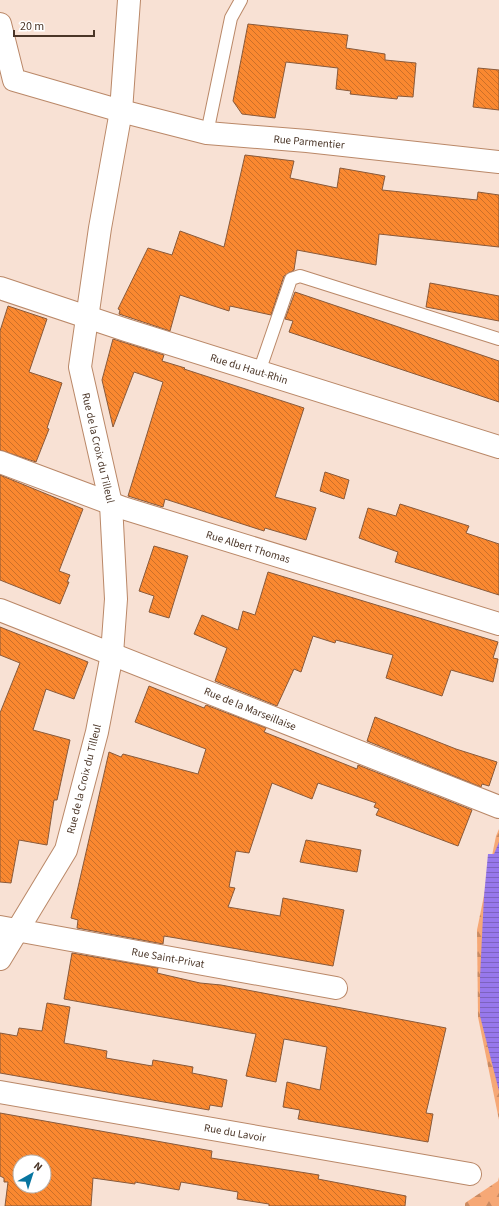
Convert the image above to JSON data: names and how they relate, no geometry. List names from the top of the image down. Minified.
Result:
{"streets":{"street":["Rue Parmentier","Rue du Haut-Rhin","Rue de la Croix du Tilleul","Rue Albert Thomas","Rue de la Marseillaise","Rue Saint-Privat","Rue du Lavoir"]},"crossings":[["Rue Parmentier","Rue de la Croix du Tilleul"],["Rue du Haut-Rhin","Rue de la Croix du Tilleul"],["Rue de la Croix du Tilleul","Rue Albert Thomas"],["Rue de la Croix du Tilleul","Rue de la Marseillaise"],["Rue de la Croix du Tilleul","Rue Saint-Privat"]],"scale_bar":"20 m","north":"top right"}
